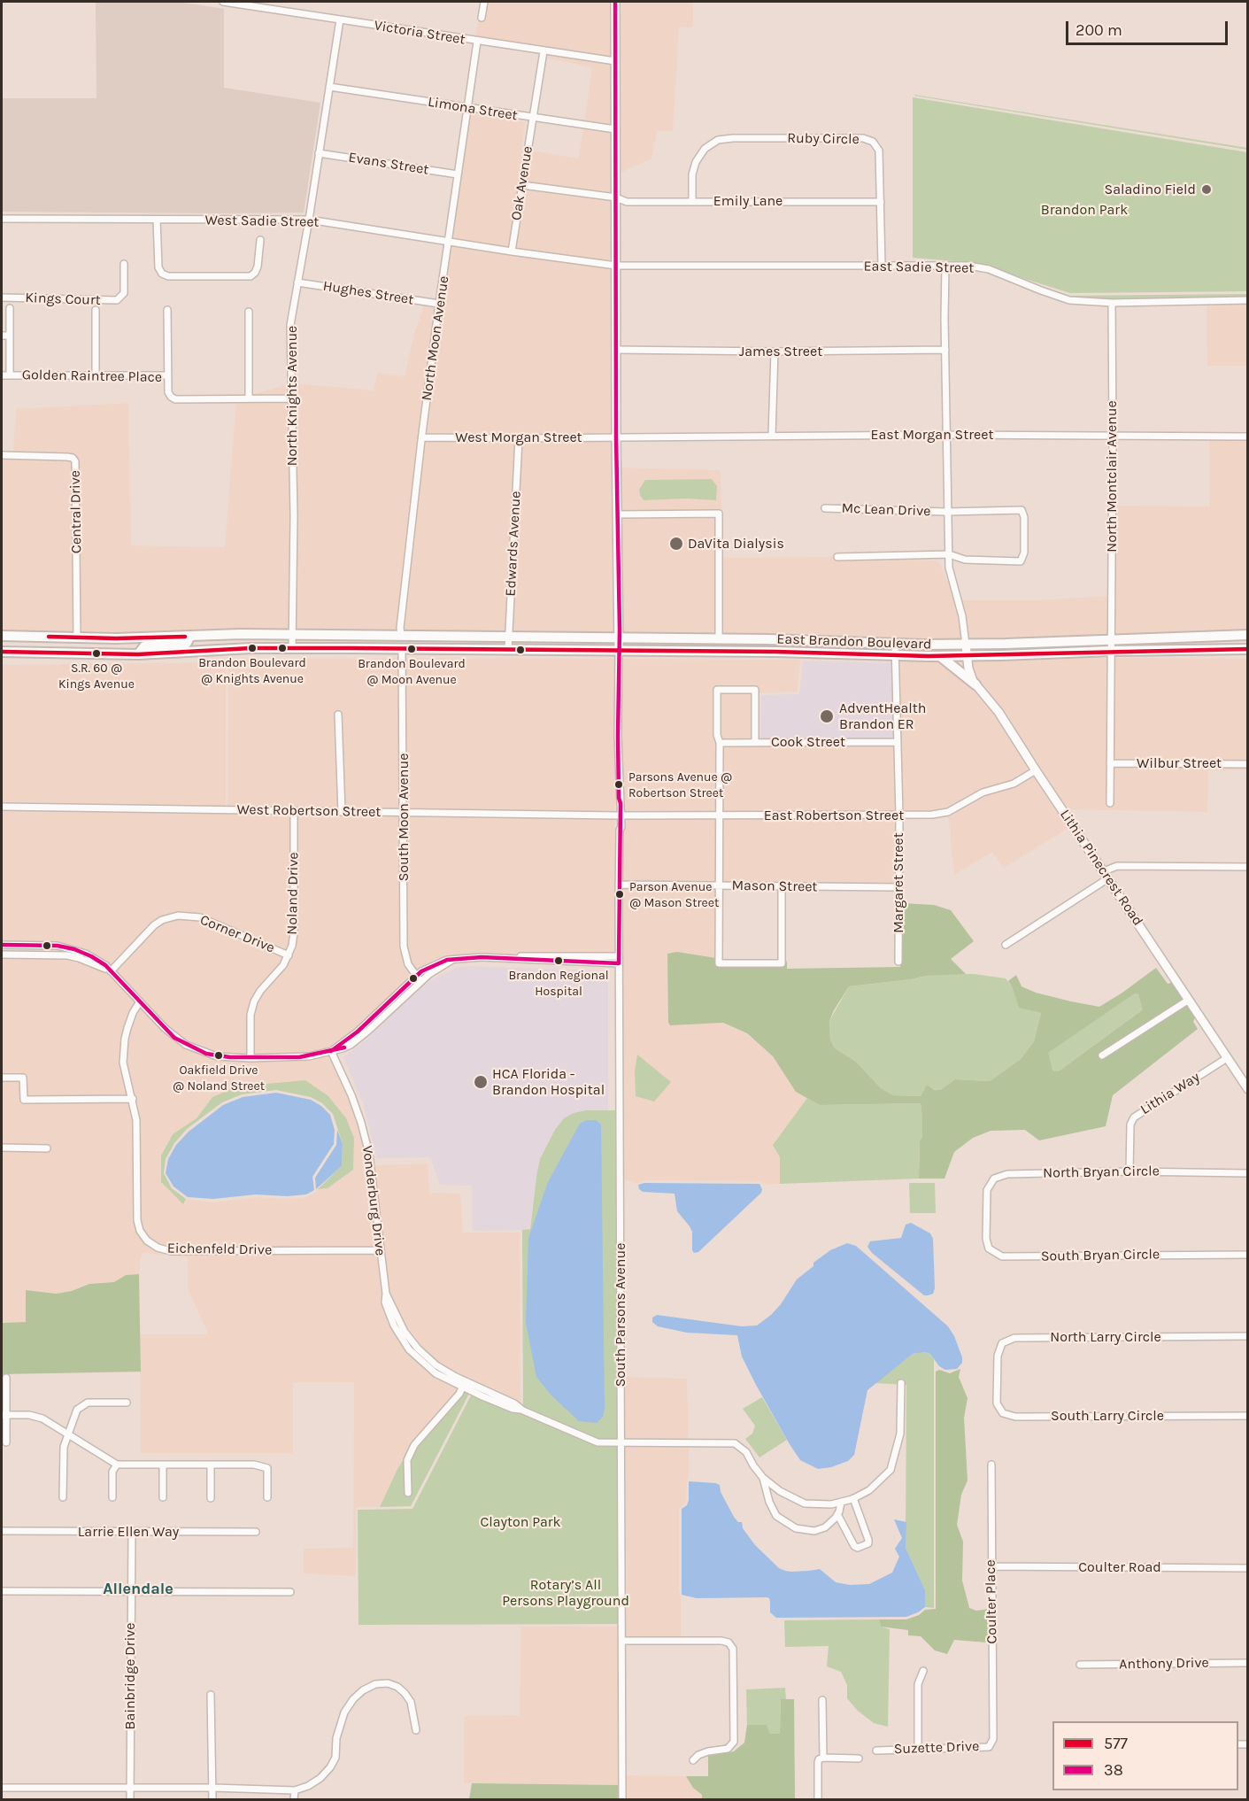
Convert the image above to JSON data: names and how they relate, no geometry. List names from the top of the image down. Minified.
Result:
{"streets":{"highway":["East Brandon Boulevard"],"main road":["Lithia Pinecrest Road"],"street":["Victoria Street","Limona Street","Ruby Circle","Evans Street","Oak Avenue","Emily Lane","West Sadie Street","East Sadie Street","Hughes Street","Kings Court","North Moon Avenue","James Street","Golden Raintree Place","North Knights Avenue","East Morgan Street","West Morgan Street","North Montclair Avenue","Mc Lean Drive","Central Drive","Edwards Avenue","Cook Street","Wilbur Street","West Robertson Street","East Robertson Street","South Moon Avenue","Margaret Street","Mason Street","Noland Drive","Corner Drive","Lithia Way","North Bryan Circle","Vonderburg Drive","Eichenfeld Drive","South Bryan Circle","South Parsons Avenue","North Larry Circle","South Larry Circle","Larrie Ellen Way","Coulter Road","Coulter Place","Anthony Drive","Bainbridge Drive","Suzette Drive"]},"crossings":[["Victoria Street","Oak Avenue"],["Victoria Street","North Moon Avenue"],["Victoria Street","North Knights Avenue"],["Limona Street","Oak Avenue"],["Limona Street","North Moon Avenue"],["Limona Street","North Knights Avenue"],["Ruby Circle","Emily Lane"],["Ruby Circle","East Sadie Street"],["Evans Street","North Moon Avenue"],["Evans Street","North Knights Avenue"],["Oak Avenue","West Sadie Street"],["West Sadie Street","East Sadie Street"],["West Sadie Street","North Moon Avenue"],["West Sadie Street","North Knights Avenue"],["East Sadie Street","North Montclair Avenue"],["Hughes Street","North Moon Avenue"],["Hughes Street","North Knights Avenue"],["North Moon Avenue","West Morgan Street"],["Golden Raintree Place","North Knights Avenue"],["East Morgan Street","West Morgan Street"],["East Morgan Street","North Montclair Avenue"],["West Morgan Street","Edwards Avenue"],["North Montclair Avenue","East Brandon Boulevard"],["North Montclair Avenue","Wilbur Street"],["Edwards Avenue","East Brandon Boulevard"],["East Brandon Boulevard","South Moon Avenue"],["East Brandon Boulevard","Lithia Pinecrest Road"],["East Brandon Boulevard","Margaret Street"],["East Brandon Boulevard","South Parsons Avenue"],["Cook Street","Margaret Street"],["West Robertson Street","East Robertson Street"],["West Robertson Street","South Moon Avenue"],["West Robertson Street","Noland Drive"],["West Robertson Street","South Parsons Avenue"],["East Robertson Street","Lithia Pinecrest Road"],["East Robertson Street","Margaret Street"],["East Robertson Street","South Parsons Avenue"],["Lithia Pinecrest Road","Lithia Way"],["Margaret Street","Mason Street"],["Mason Street","South Parsons Avenue"],["Noland Drive","Corner Drive"],["Lithia Way","North Bryan Circle"],["North Bryan Circle","South Bryan Circle"],["Vonderburg Drive","Eichenfeld Drive"],["Vonderburg Drive","South Parsons Avenue"],["North Larry Circle","South Larry Circle"],["Larrie Ellen Way","Bainbridge Drive"],["Coulter Road","Coulter Place"],["Coulter Place","Suzette Drive"]],"districts":["Allendale"],"parks":["Brandon Park","Clayton Park","Rotary’s All Persons Playground"],"places":["Saladino Field","DaVita Dialysis","Brandon Boulevard @ Knights Avenue","Brandon Boulevard @ Moon Avenue","S.R. 60 @ Kings Avenue","AdventHealth Brandon ER","Parsons Avenue @ Robertson Street","Parson Avenue @ Mason Street","Brandon Regional Hospital","Oakfield Drive @ Noland Street","HCA Florida - Brandon Hospital"],"lines":["transit line 38","transit line 577"],"legend":["577","38"],"scale_bar":"200 m"}
